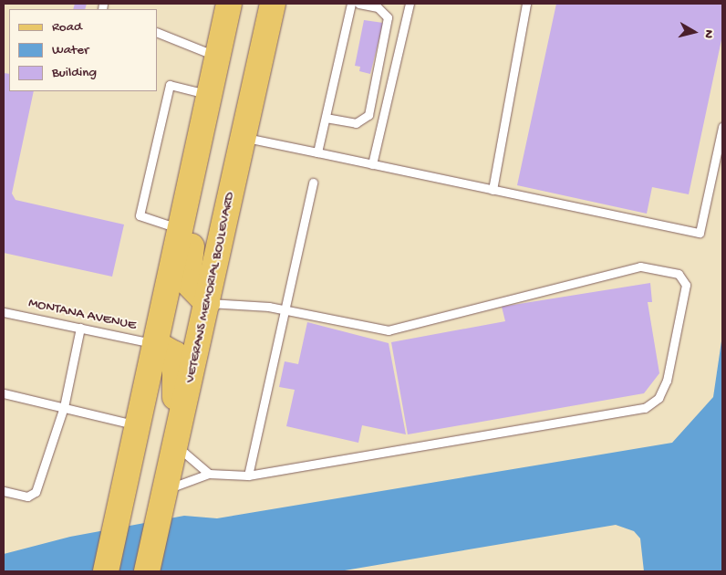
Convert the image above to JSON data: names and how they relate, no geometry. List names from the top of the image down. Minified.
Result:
{"streets":{"main road":["VETERANS MEMORIAL BOULEVARD"],"lane":["MONTANA AVENUE"]},"legend":["Road","Water","Building"],"north":"right"}
